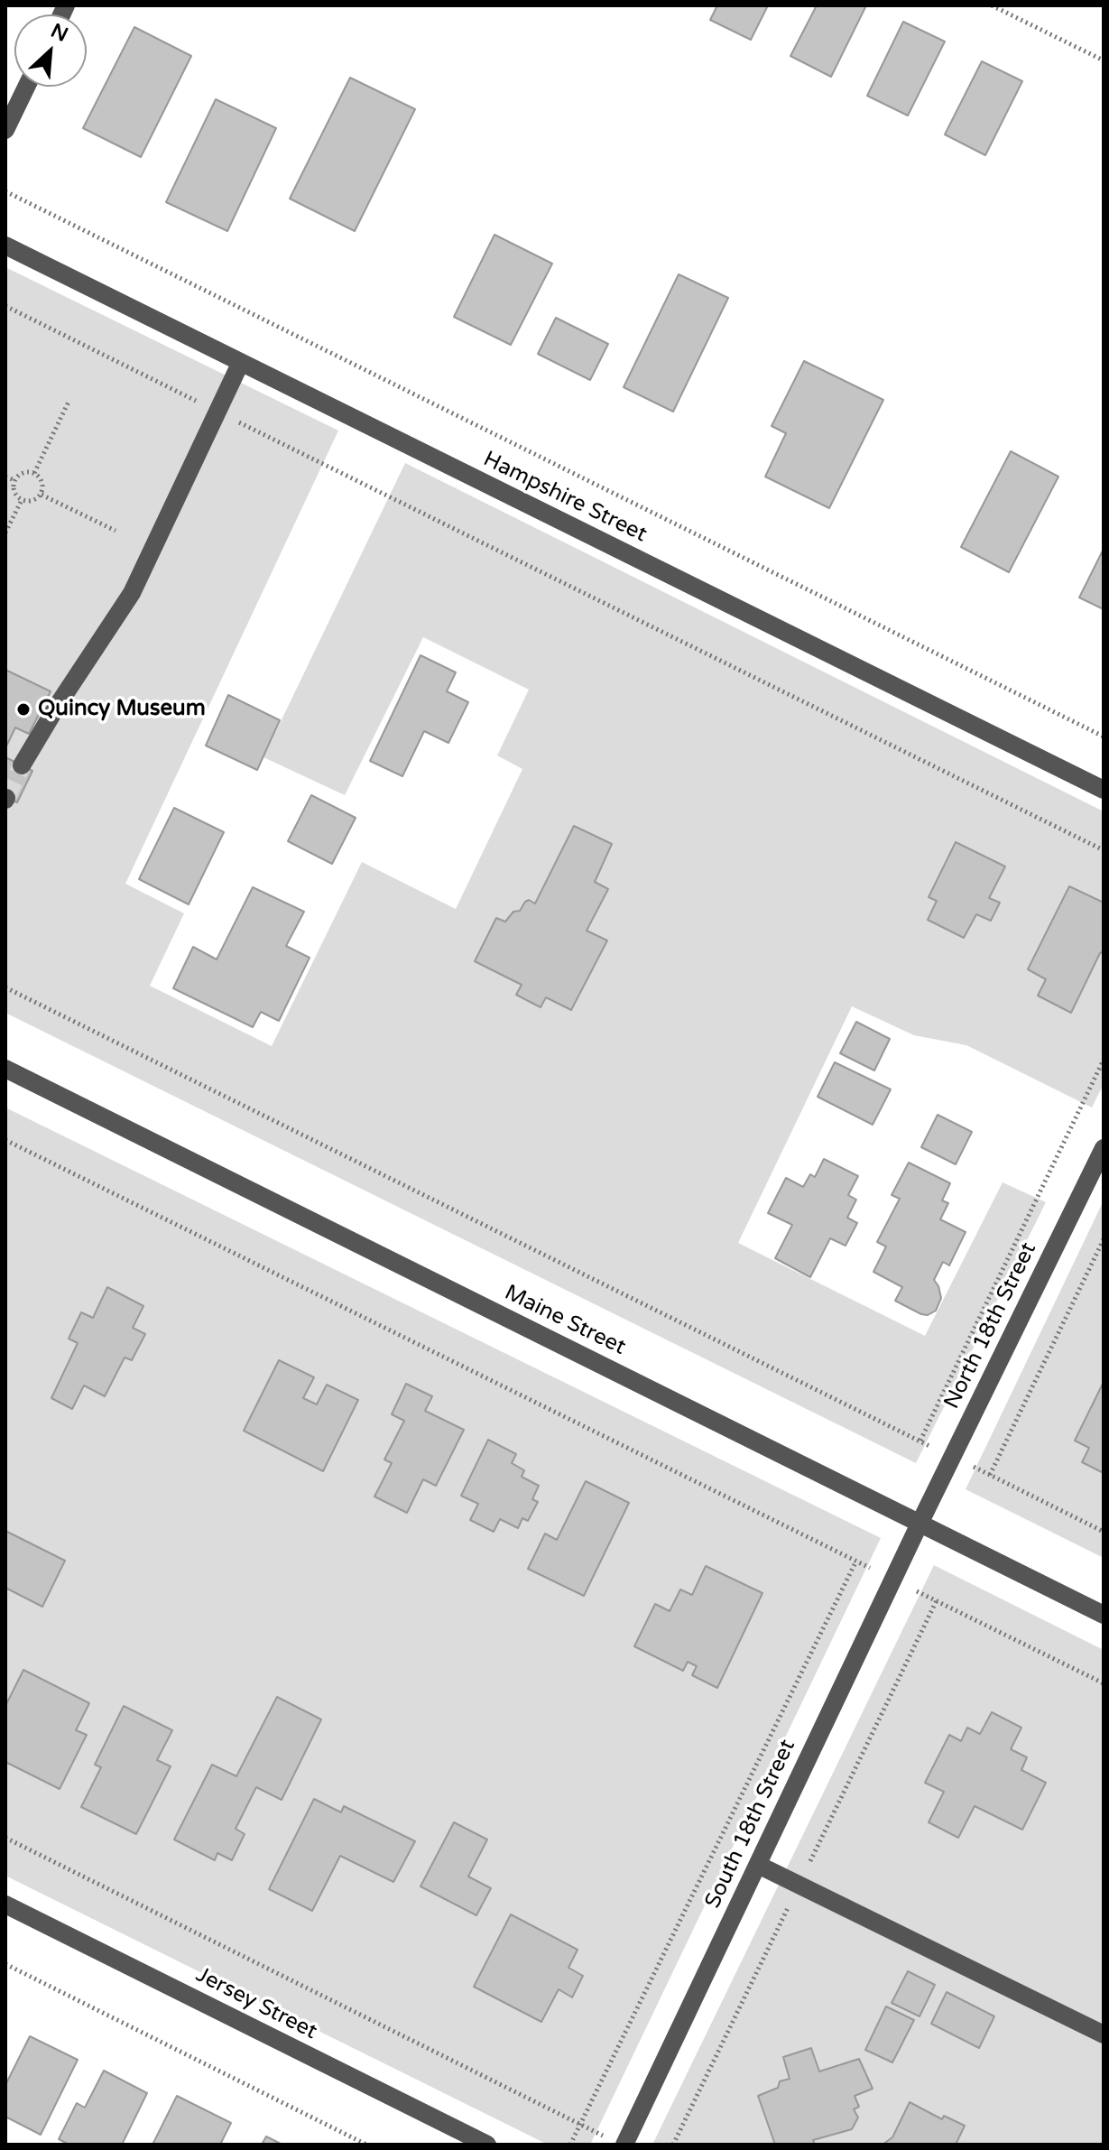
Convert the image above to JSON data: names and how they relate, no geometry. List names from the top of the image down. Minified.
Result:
{"streets":{"street":["Hampshire Street","Maine Street","North 18th Street","South 18th Street","Jersey Street"]},"crossings":[["Maine Street","North 18th Street"],["Maine Street","South 18th Street"],["North 18th Street","South 18th Street"]],"places":["Quincy Museum"],"north":"top right"}
